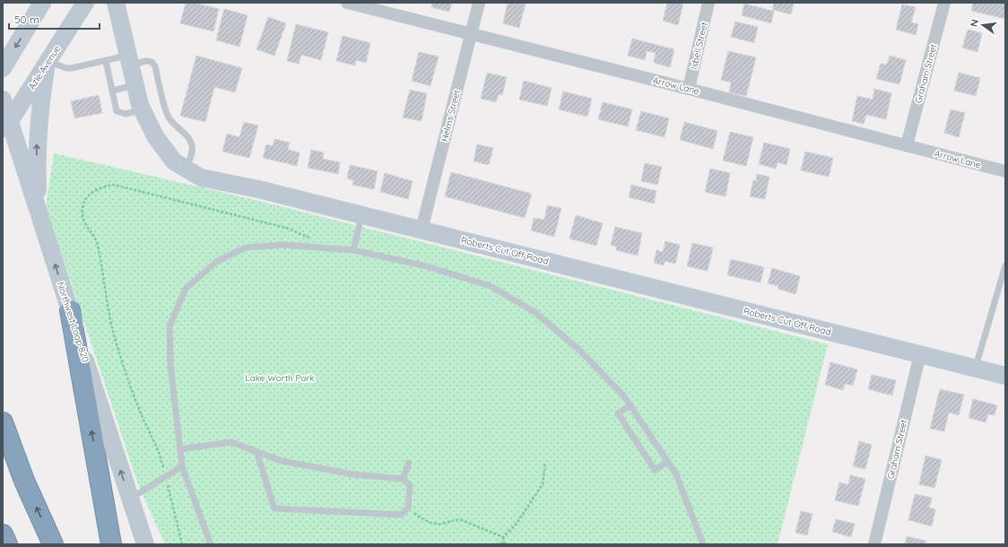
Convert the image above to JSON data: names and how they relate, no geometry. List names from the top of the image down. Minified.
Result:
{"streets":{"street":["Isbell Street","Azle Avenue","Graham Street","Arrow Lane","Helms Street","Roberts Cut Off Road","Northwest Loop 820"]},"crossings":[["Isbell Street","Arrow Lane"],["Azle Avenue","Northwest Loop 820"],["Graham Street","Arrow Lane"],["Graham Street","Roberts Cut Off Road"],["Arrow Lane","Helms Street"],["Helms Street","Roberts Cut Off Road"]],"one_way":["Northwest Loop 820"],"parks":["Lake Worth Park"],"scale_bar":"50 m","north":"left"}
